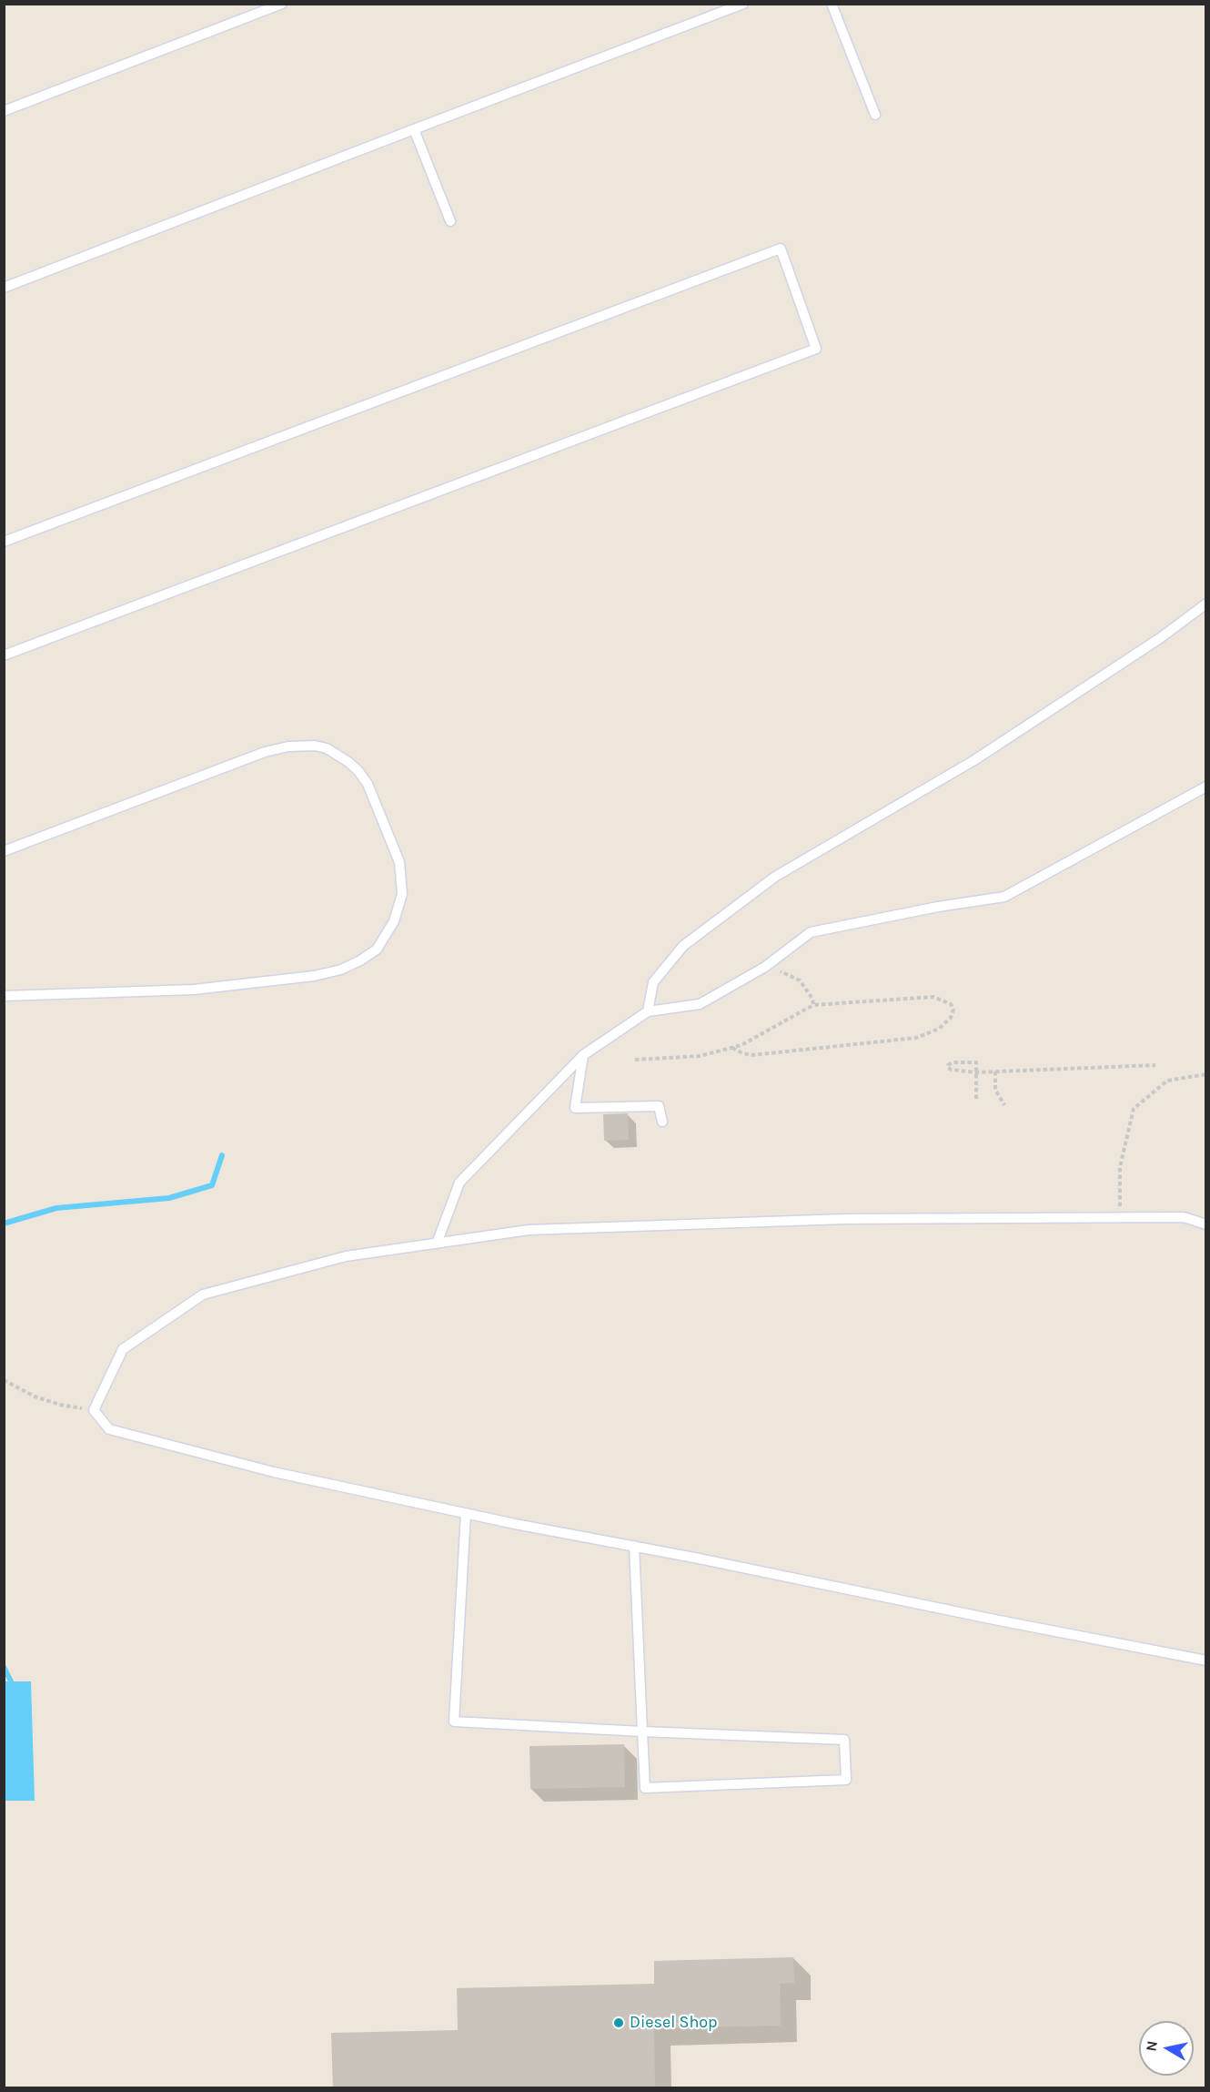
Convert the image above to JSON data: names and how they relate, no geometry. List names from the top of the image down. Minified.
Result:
{"places":["Diesel Shop"],"north":"left"}
